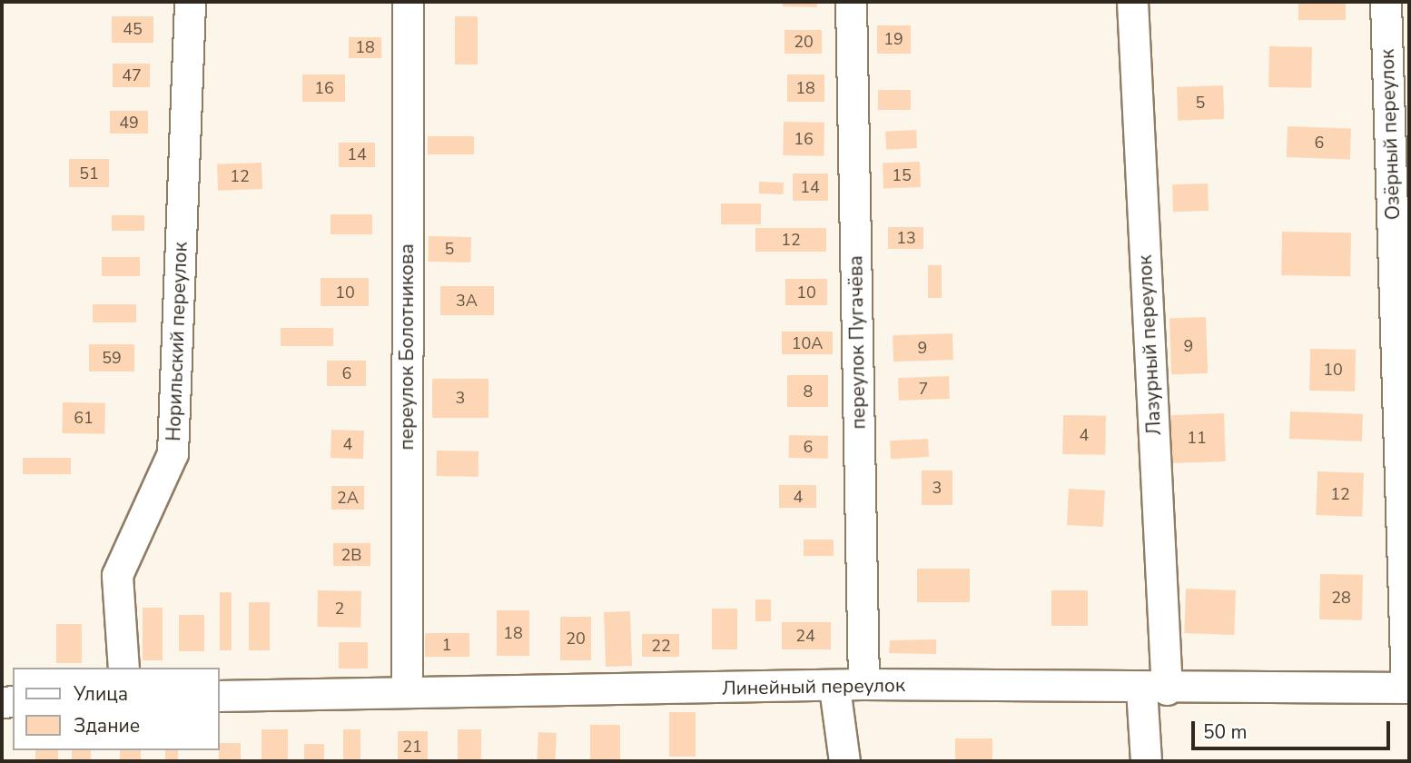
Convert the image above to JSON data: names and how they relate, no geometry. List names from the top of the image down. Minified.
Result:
{"streets":{"street":["Озёрный переулок","Норильский переулок","переулок Пугачёва","Лазурный переулок","переулок Болотникова","Линейный переулок"]},"crossings":[["Озёрный переулок","Линейный переулок"],["переулок Пугачёва","Линейный переулок"],["Лазурный переулок","Линейный переулок"],["переулок Болотникова","Линейный переулок"]],"house_numbers":["45","19","20","18","47","16","18","5","49","16","6","14","51","15","12","14","13","12","5","10","10","3А","10А","9","9","59","10","6","7","8","3","61","4","11","4","6","3","12","4","2А","2В","28","2","18","24","20","1","22","21"],"legend":["Улица","Здание"],"scale_bar":"50 m"}
